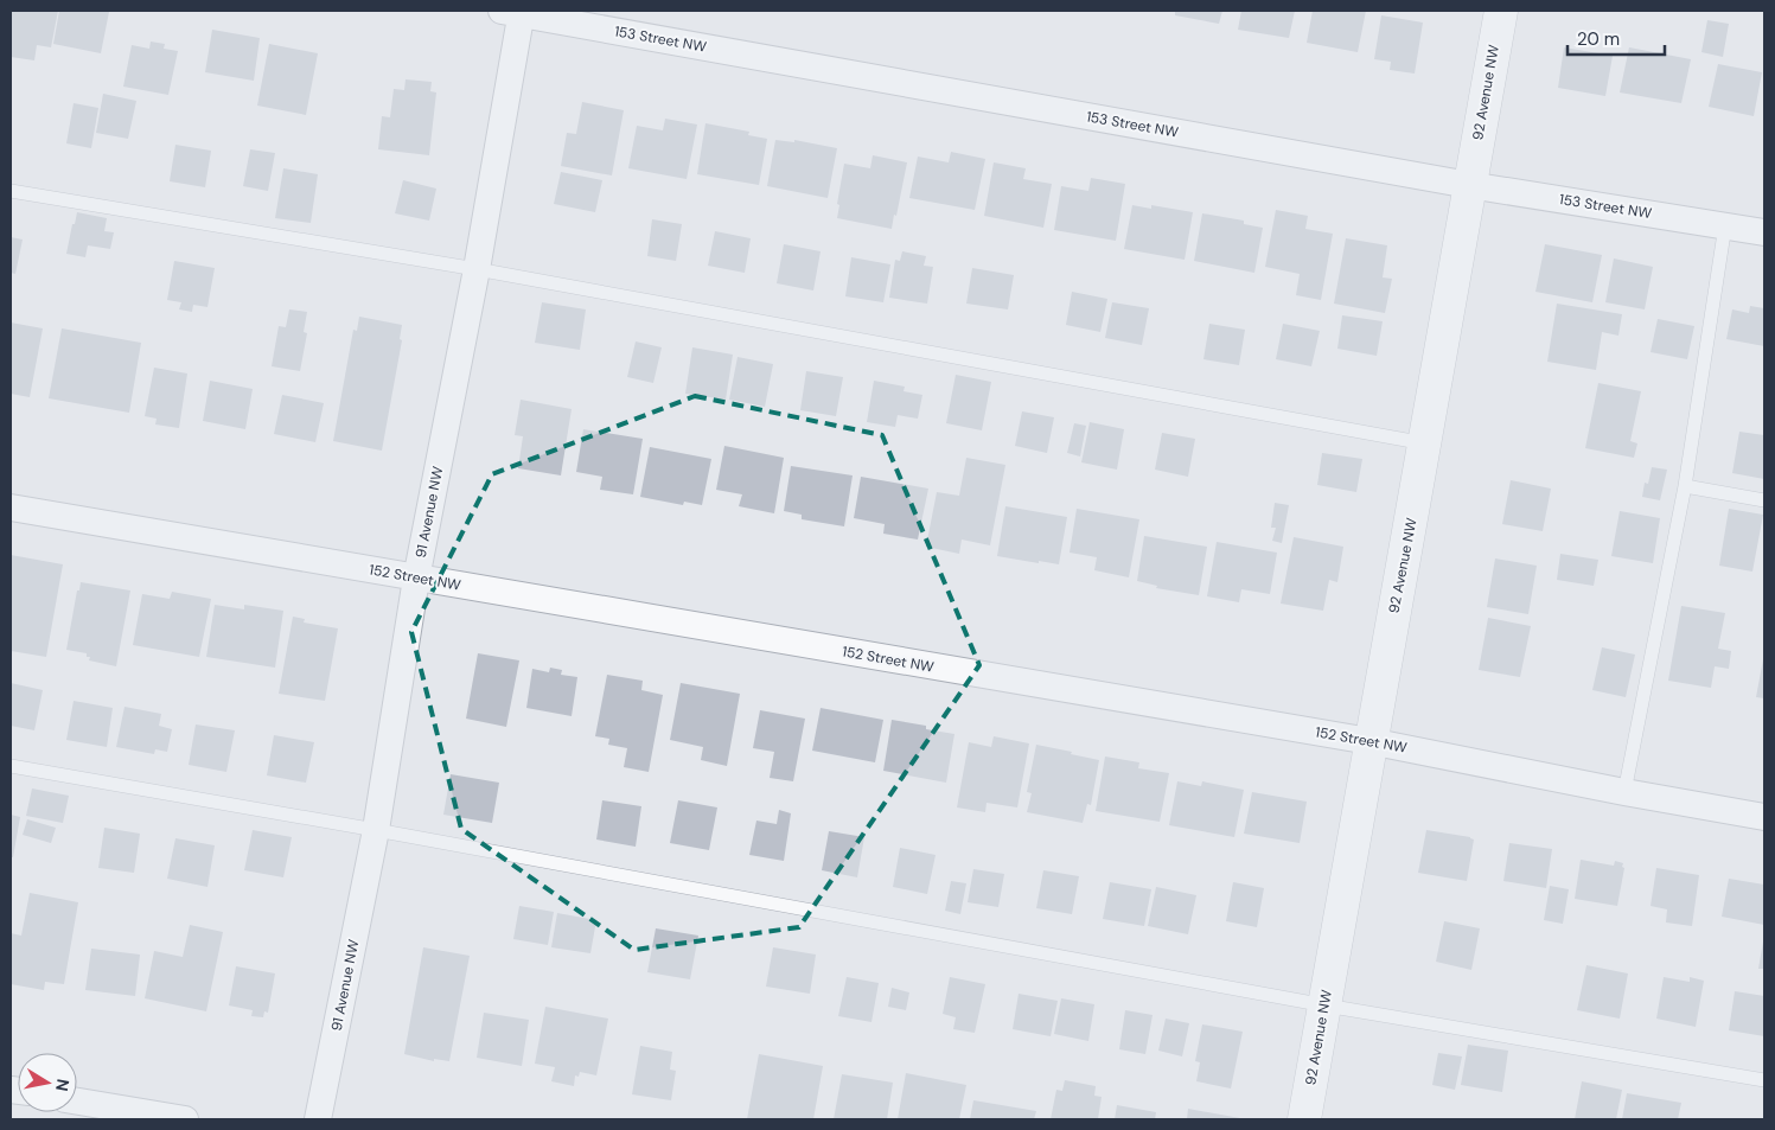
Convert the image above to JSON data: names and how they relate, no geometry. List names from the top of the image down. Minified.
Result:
{"streets":{"street":["153 Street NW","92 Avenue NW","91 Avenue NW","152 Street NW"]},"crossings":[["153 Street NW","92 Avenue NW"],["153 Street NW","91 Avenue NW"],["92 Avenue NW","152 Street NW"],["91 Avenue NW","152 Street NW"]],"scale_bar":"20 m","north":"right"}
